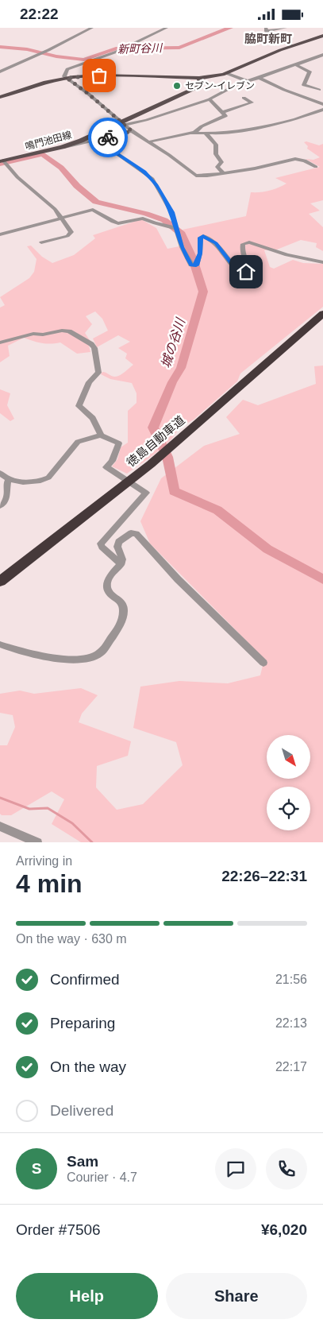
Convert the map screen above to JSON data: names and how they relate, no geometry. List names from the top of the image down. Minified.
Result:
{"streets":{"highway":["徳島自動車道"],"main road":["鳴門池田線"]},"districts":["脇町新町"],"water":["新町谷川","城の谷川"],"places":["セブン-イレブン"],"north":"bottom right","page":{"status":"22:22","heading":["4 min","Arriving in","22:26–22:31"],"panel":["Sam","Courier · 4.7","Order #7506","¥6,020"],"bar":"On the way · 630 m","list":[["Confirmed","21:56"],["Preparing","22:13"],["On the way","22:17"],"Delivered"],"round":"S","buttons":["Help","Share"]}}
